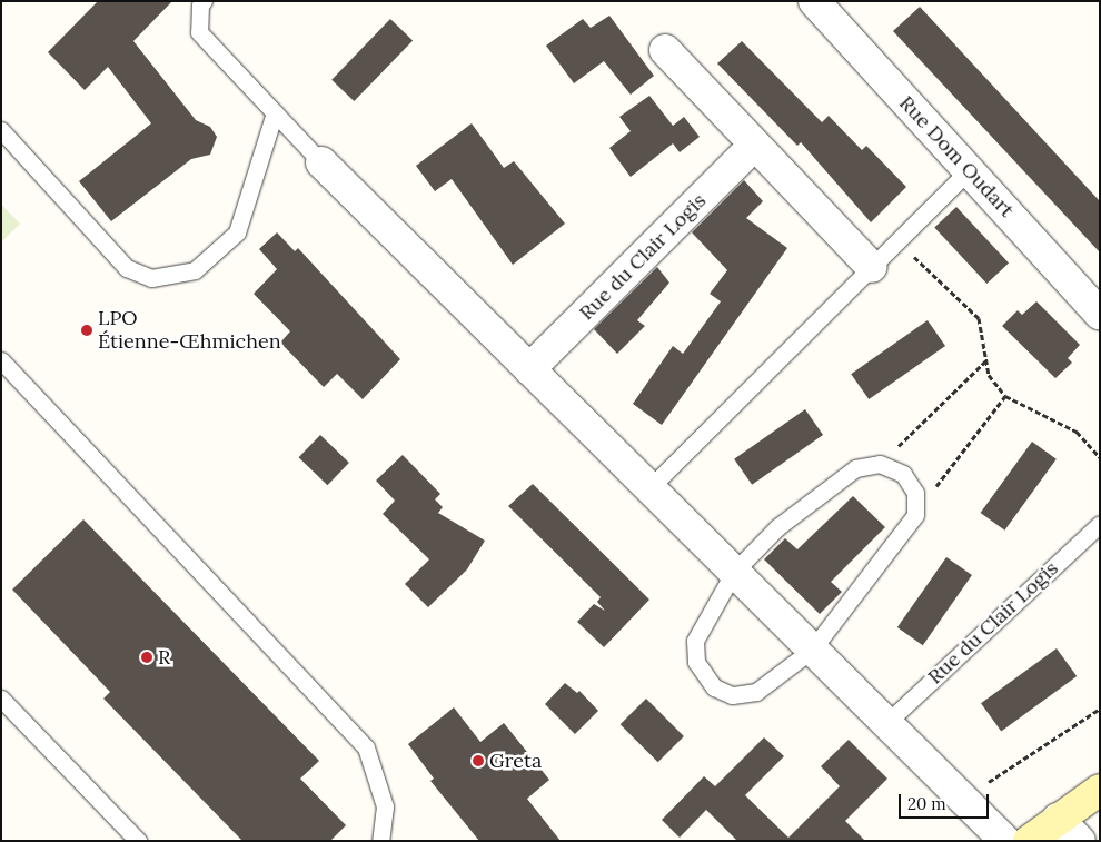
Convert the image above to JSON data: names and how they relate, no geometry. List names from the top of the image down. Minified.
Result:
{"streets":{"street":["Rue Dom Oudart","Rue du Clair Logis"]},"places":["LPO Étienne-Œhmichen","R","Greta"],"scale_bar":"20 m"}
